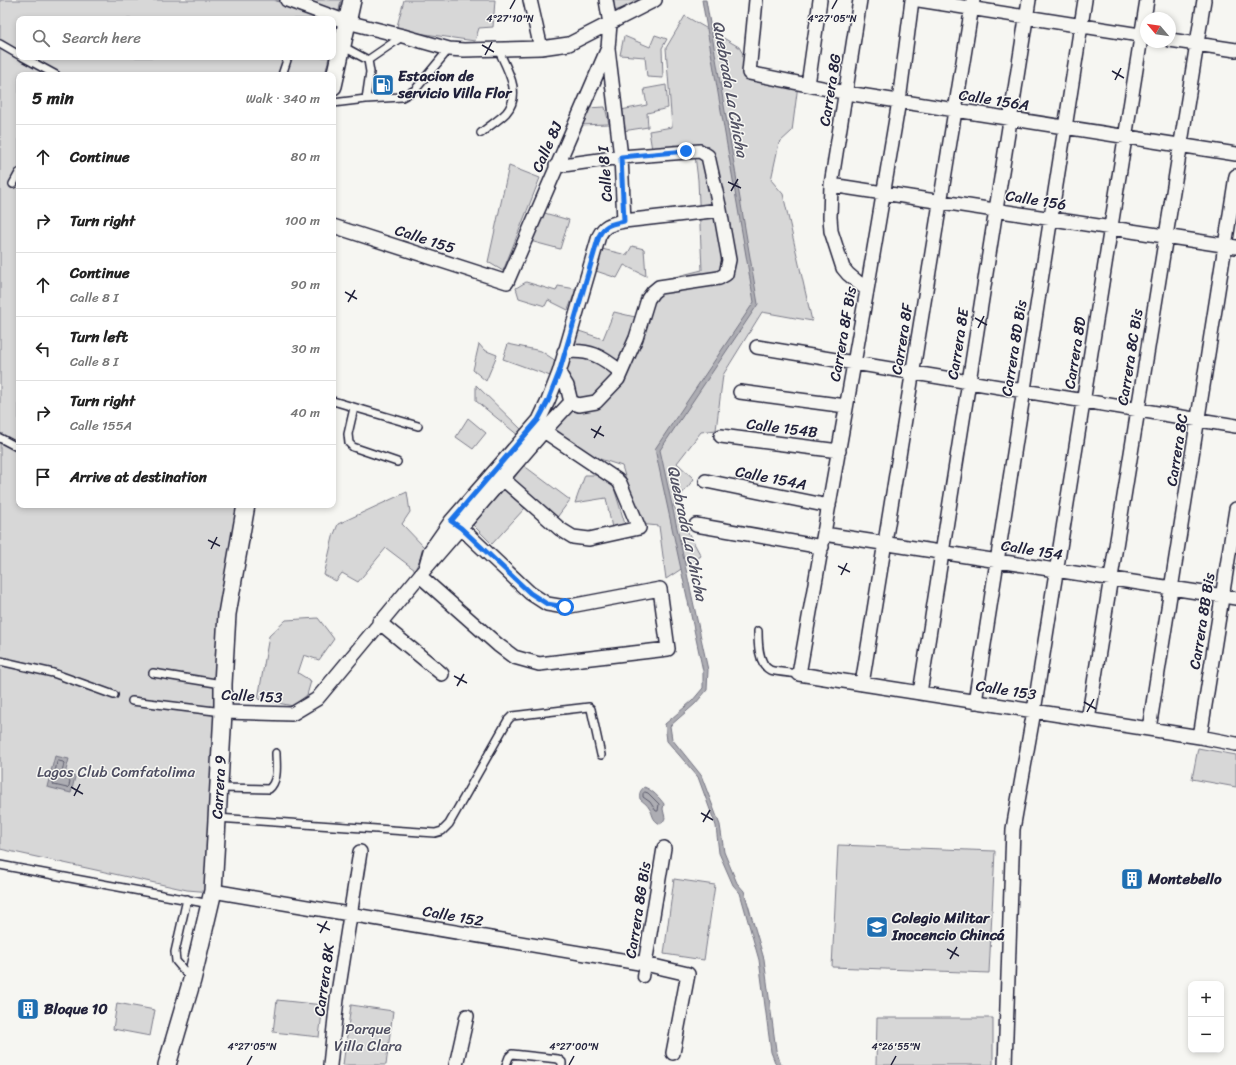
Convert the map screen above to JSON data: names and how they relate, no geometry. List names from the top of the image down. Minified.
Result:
{"streets":{"street":["Carrera 8G","Calle 156A","Calle 8J","Calle 8 I","Calle 156","Calle 155","Carrera 8F Bis","Carrera 8F","Carrera 8E","Carrera 8D Bis","Carrera 8D","Carrera 8C Bis","Calle 154B","Carrera 8C","Calle 154A","Calle 154","Carrera 8B Bis","Calle 153","Carrera 9","Carrera 8G Bis","Calle 152","Carrera 8K"]},"crossings":[["Carrera 8G","Calle 156A"],["Carrera 8G","Calle 156"],["Carrera 8G","Carrera 8F Bis"],["Calle 156A","Carrera 8F Bis"],["Calle 156A","Carrera 8F"],["Calle 156A","Carrera 8E"],["Calle 156A","Carrera 8D Bis"],["Calle 156A","Carrera 8D"],["Calle 156A","Carrera 8C Bis"],["Calle 8J","Calle 8 I"],["Calle 8J","Calle 155"],["Calle 8 I","Calle 153"],["Calle 156","Carrera 8F Bis"],["Calle 156","Carrera 8F"],["Calle 156","Carrera 8E"],["Calle 156","Carrera 8D Bis"],["Calle 156","Carrera 8D"],["Calle 156","Carrera 8C Bis"],["Calle 156","Carrera 8C"],["Carrera 8F Bis","Calle 154B"],["Carrera 8F Bis","Calle 154A"],["Carrera 8F Bis","Calle 154"],["Carrera 8F Bis","Calle 153"],["Carrera 8F","Calle 154"],["Carrera 8F","Calle 153"],["Carrera 8E","Calle 154"],["Carrera 8E","Calle 153"],["Carrera 8D Bis","Calle 154"],["Carrera 8D Bis","Calle 153"],["Carrera 8D","Calle 154"],["Carrera 8D","Calle 153"],["Carrera 8C Bis","Calle 154"],["Carrera 8C Bis","Calle 153"],["Carrera 8C","Calle 154"],["Carrera 8C","Calle 153"],["Calle 154","Carrera 8B Bis"],["Carrera 8B Bis","Calle 153"],["Calle 153","Carrera 9"],["Carrera 9","Calle 152"],["Carrera 8G Bis","Calle 152"],["Calle 152","Carrera 8K"]],"water":["Quebrada La Chicha"],"parks":["Lagos Club Comfatolima","Parque Villa Clara"],"places":{"fuel station":["Estacion de servicio Villa Flor"],"building":["Montebello","Bloque 10"],"school or university":["Colegio Militar Inocencio Chincá"]},"north":"top left","page":{"search":"Search here","heading":["5 min","Walk · 340 m"],"list":[["Continue","80 m"],["Turn right","100 m"],["Continue","Calle 8 I","90 m"],["Turn left","Calle 8 I","30 m"],["Turn right","Calle 155A","40 m"],"Arrive at destination"],"map_buttons":["+","−"]},"coordinates":["4°27'10\"N","4°27'05\"N","4°27'00\"N","4°26'55\"N"]}
